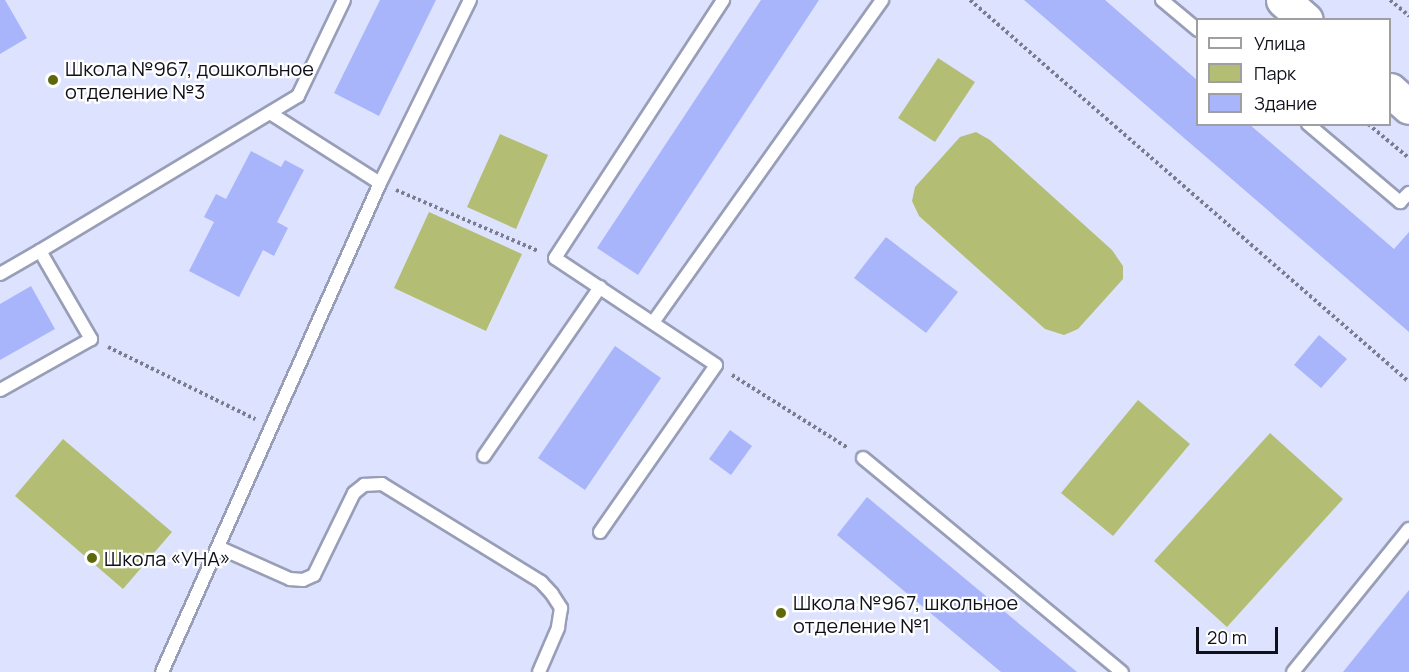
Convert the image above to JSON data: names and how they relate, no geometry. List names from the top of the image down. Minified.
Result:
{"places":["Школа №967, дошкольное отделение №3","Школа «УНА»","Школа №967, школьное отделение №1"],"legend":["Улица","Парк","Здание"],"scale_bar":"20 m"}
